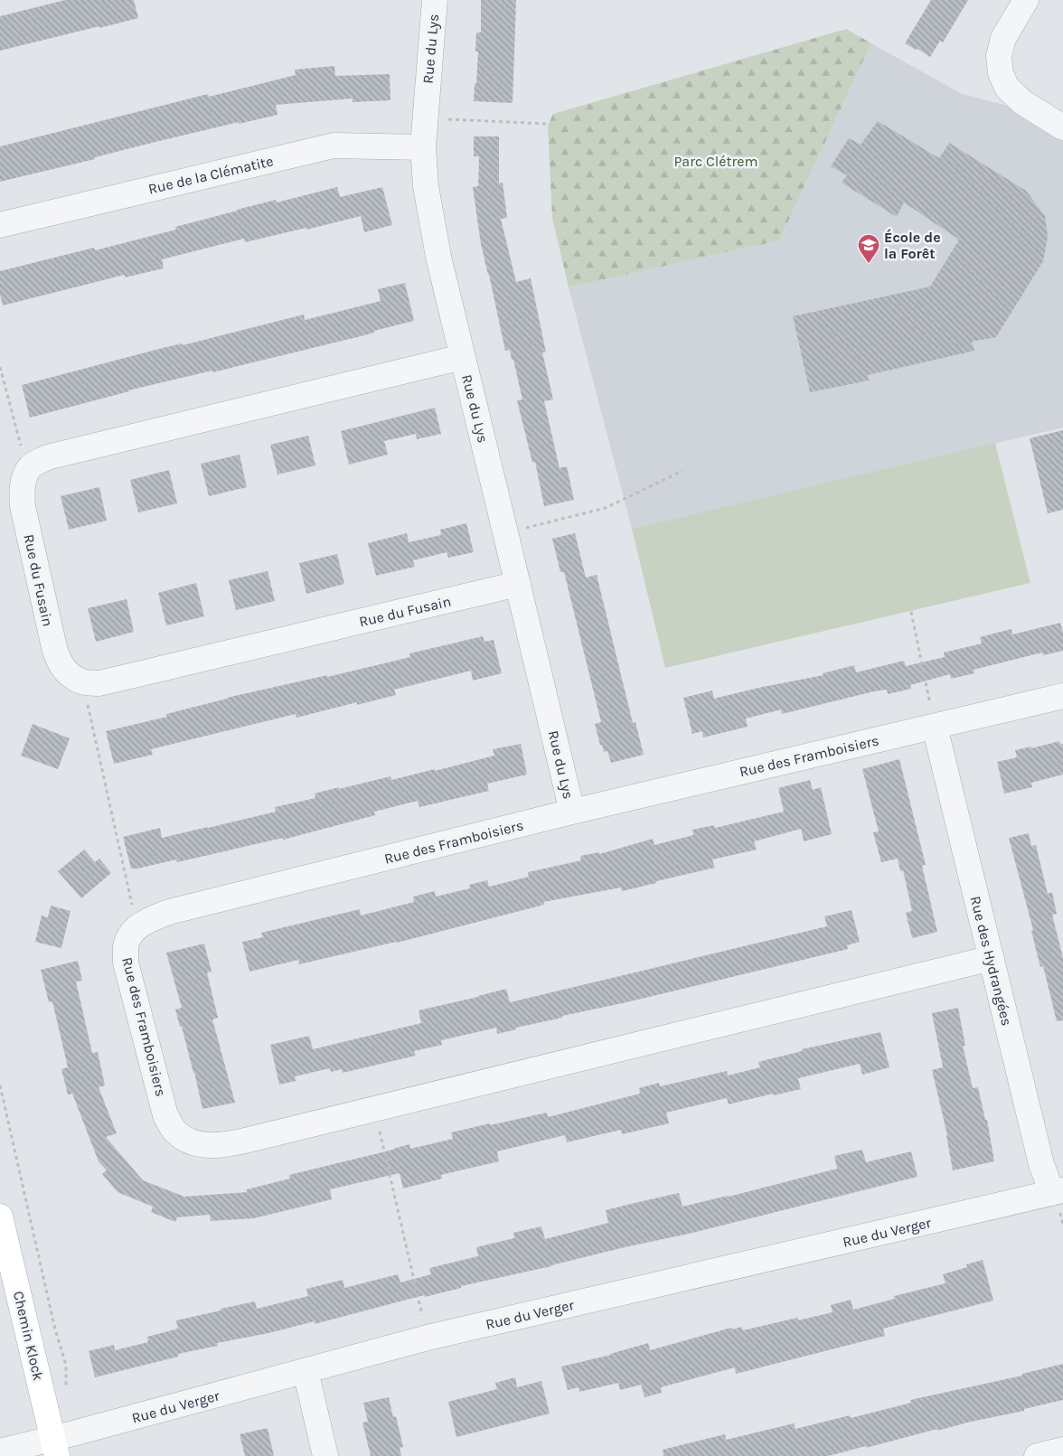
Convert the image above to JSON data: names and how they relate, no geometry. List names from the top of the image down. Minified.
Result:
{"streets":{"main road":["Chemin Klock"],"street":["Rue du Lys","Rue de la Clématite","Rue du Fusain","Rue des Framboisiers","Rue des Hydrangées","Rue du Verger"]},"crossings":[["Rue du Lys","Rue de la Clématite"],["Rue du Lys","Rue du Fusain"],["Rue du Lys","Rue des Framboisiers"],["Rue des Framboisiers","Rue des Hydrangées"],["Rue des Hydrangées","Rue du Verger"],["Rue du Verger","Chemin Klock"]],"parks":["Parc Clétrem"],"places":{"school or university":["École de la Forêt"]}}
